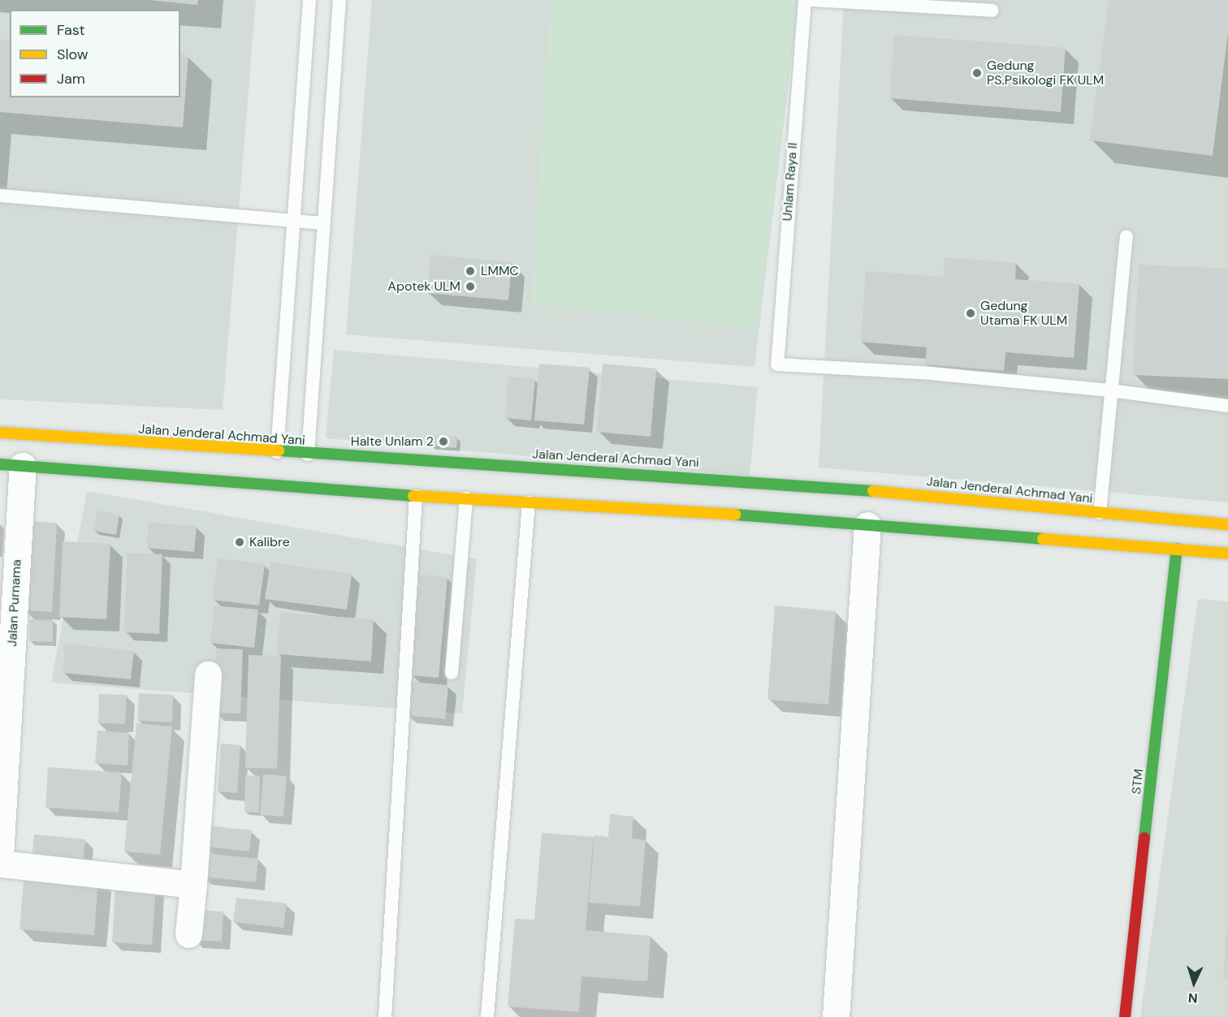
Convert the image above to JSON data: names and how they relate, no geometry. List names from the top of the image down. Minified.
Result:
{"streets":{"main road":["Jalan Jenderal Achmad Yani","STM"],"street":["Jalan Purnama"],"lane":["Unlam Raya II"]},"places":["Gedung PS.Psikologi FK ULM","LMMC","Apotek ULM","Gedung Utama FK ULM","Halte Unlam 2","Kalibre"],"legend":["Fast","Slow","Jam"],"north":"bottom"}
